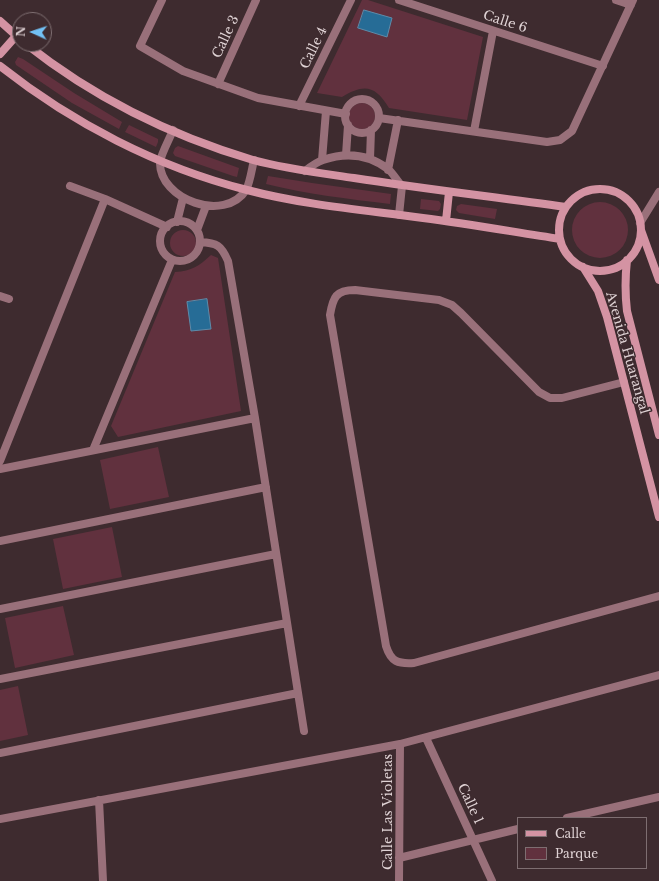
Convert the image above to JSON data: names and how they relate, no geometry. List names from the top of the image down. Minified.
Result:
{"streets":{"street":["Calle 6","Calle 3","Calle 4","Avenida Huarangal","Calle 1","Calle Las Violetas"]},"legend":["Calle","Parque"],"north":"left"}
